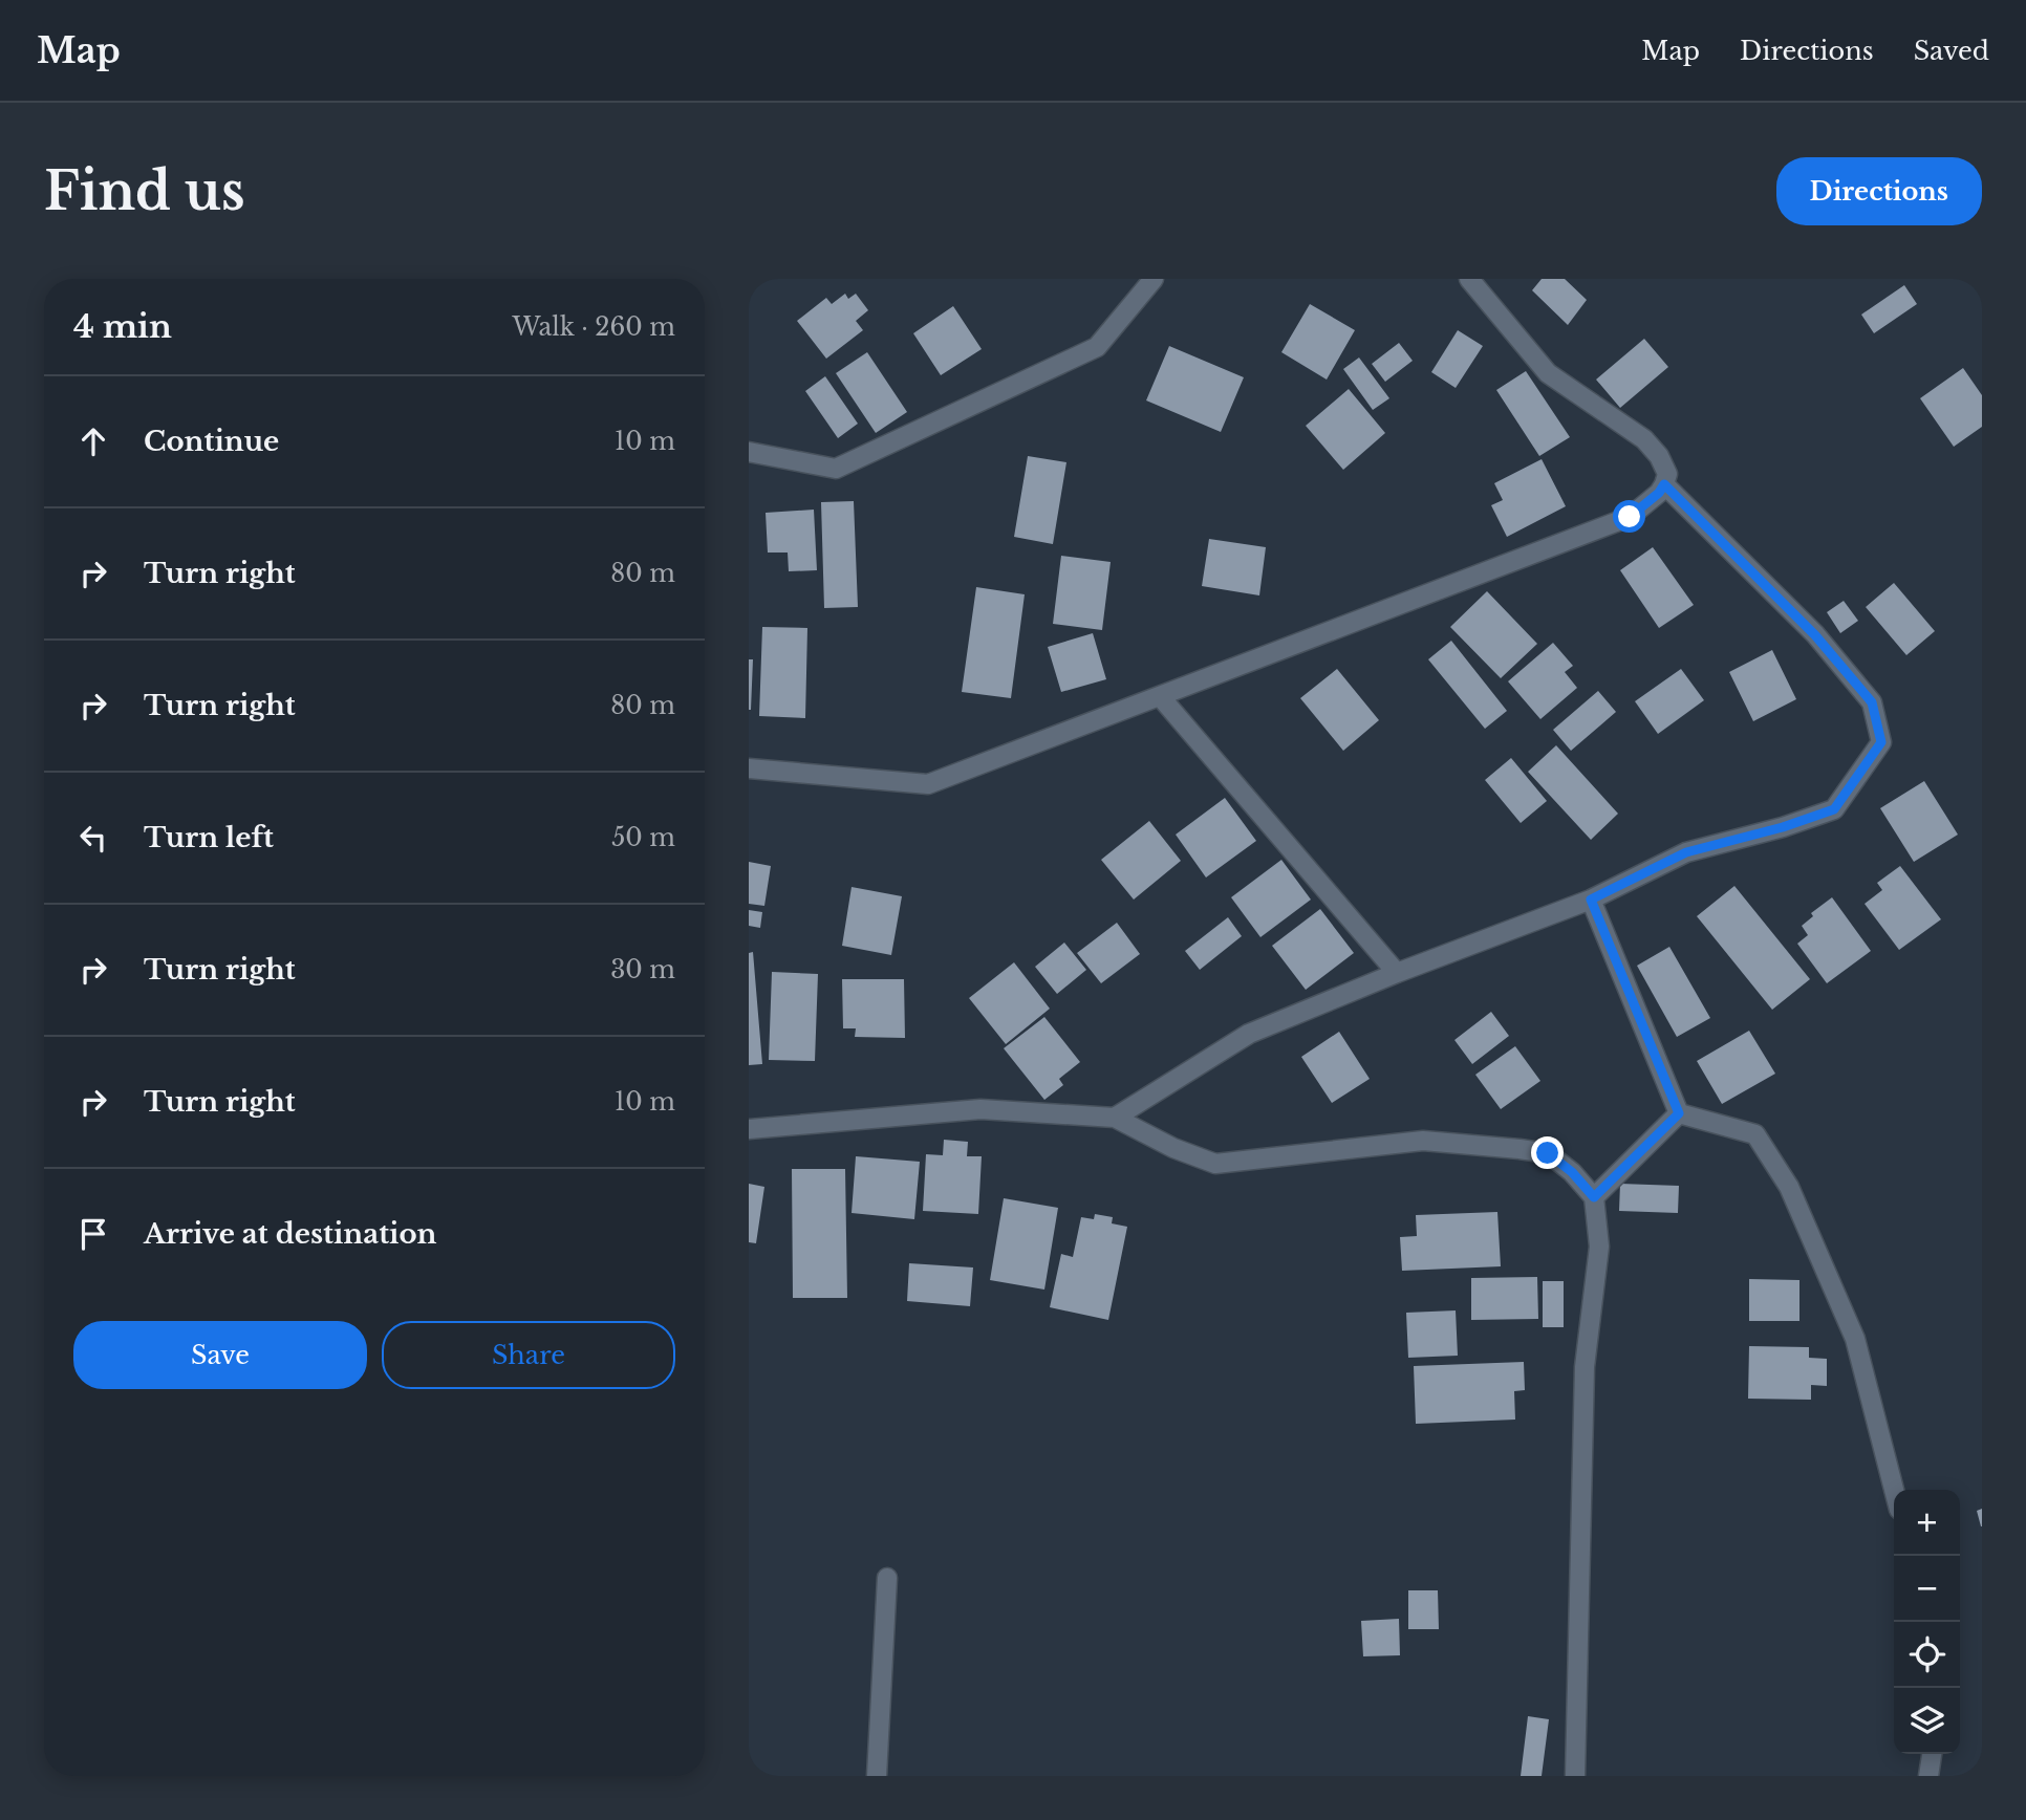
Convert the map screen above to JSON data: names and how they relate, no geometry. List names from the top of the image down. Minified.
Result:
{"page":{"header":"Map","nav":["Map","Directions","Saved"],"buttons":["Directions",["Save","Share"]],"title":"Find us","heading":["4 min","Walk · 260 m"],"list":[["Continue","10 m"],["Turn right","80 m"],["Turn right","80 m"],["Turn left","50 m"],["Turn right","30 m"],["Turn right","10 m"],"Arrive at destination"],"map_buttons":["+","−"]}}
